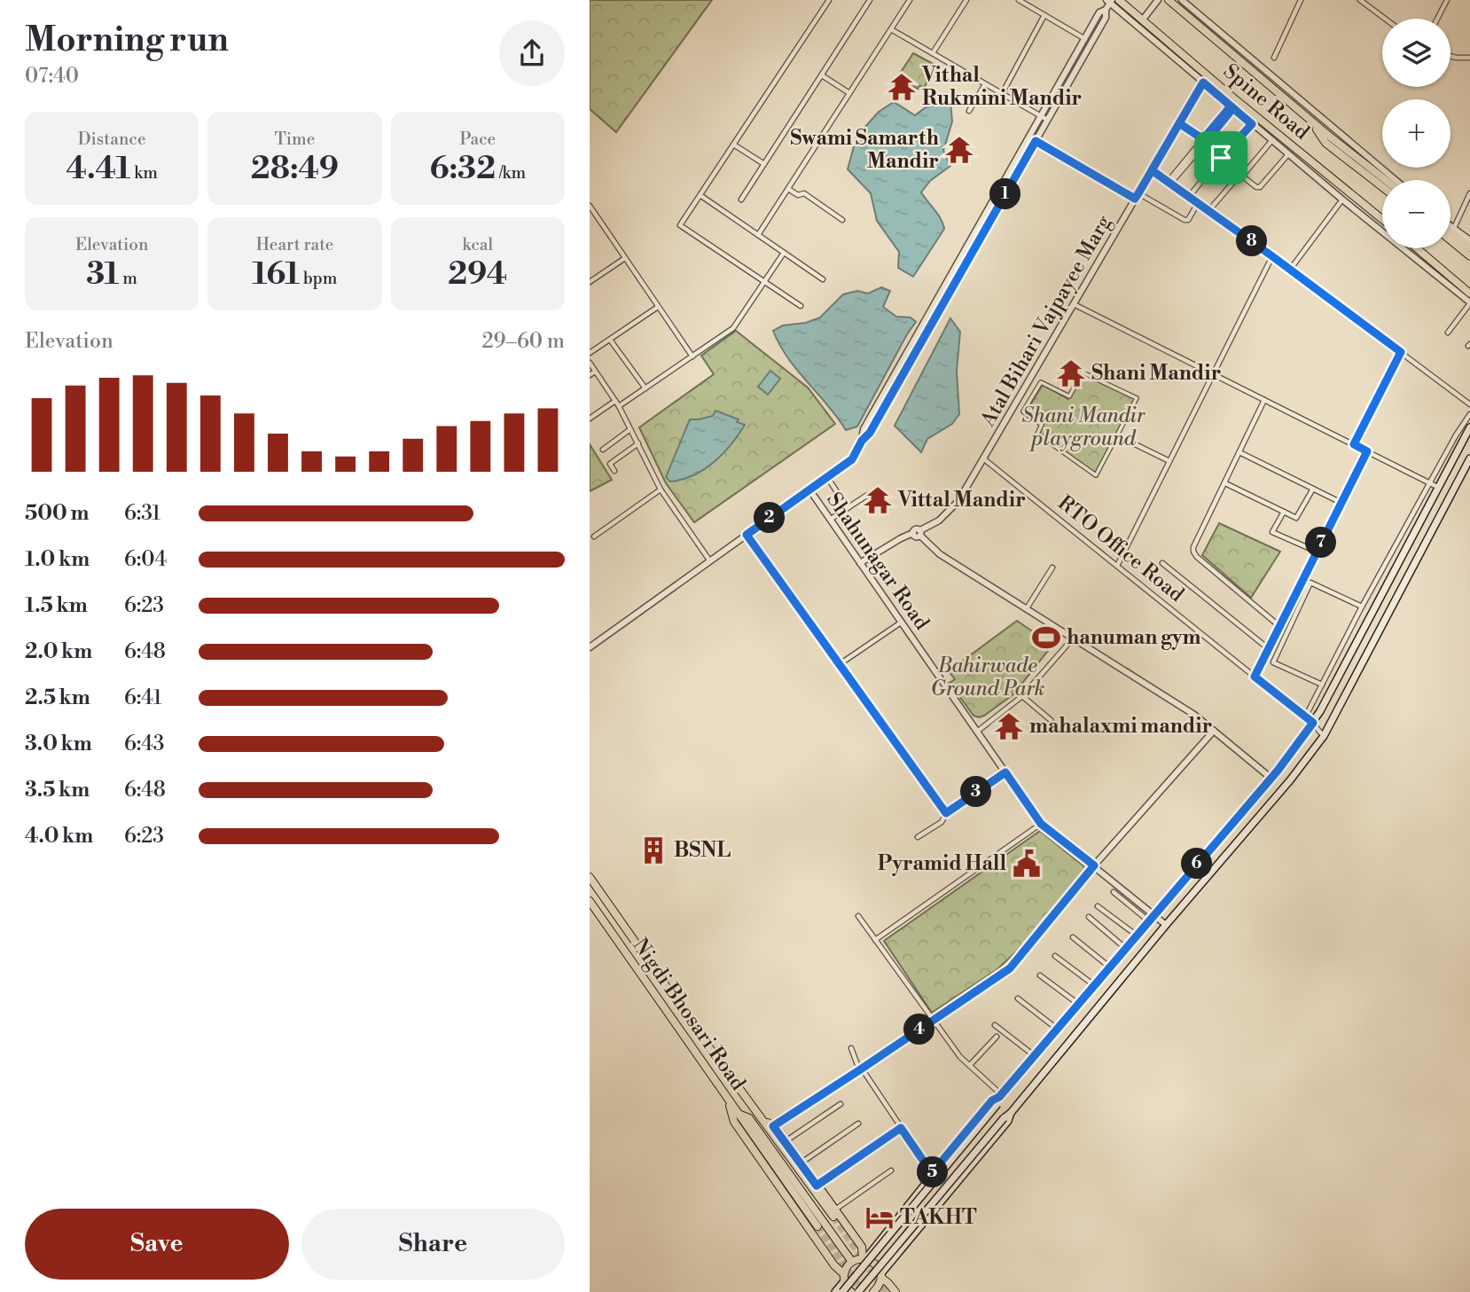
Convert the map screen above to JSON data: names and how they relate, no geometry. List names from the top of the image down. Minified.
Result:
{"streets":{"main road":["Spine Road","Nigdi Bhosari Road"],"street":["Atal Bihari Vajpayee Marg","RTO Office Road","Shahunagar Road"]},"crossings":[["Spine Road","Atal Bihari Vajpayee Marg"],["Atal Bihari Vajpayee Marg","RTO Office Road"]],"parks":["Shani Mandir playground","Bahirwade Ground Park"],"places":{"temple":["Vithal Rukmini Mandir","Swami Samarth Mandir","Shani Mandir","Vittal Mandir","mahalaxmi mandir"],"sports":["hanuman gym"],"building":["BSNL"],"public building":["Pyramid Hall"],"hotel":["TAKHT"]},"page":{"heading":["Morning run","07:40"],"map_buttons":["+","−"],"stats":[["Distance","4.41 km"],["Time","28:49"],["Pace","6:32 /km"],["Elevation","31 m"],["Heart rate","161 bpm"],["kcal","294"]],"pins":["1","8","2","7","3","6","4","5"],"chart":["Elevation","29–60 m"],"list":[{"name":"500 m","note":"6:31"},{"name":"1.0 km","note":"6:04"},{"name":"1.5 km","note":"6:23"},{"name":"2.0 km","note":"6:48"},{"name":"2.5 km","note":"6:41"},{"name":"3.0 km","note":"6:43"},{"name":"3.5 km","note":"6:48"},{"name":"4.0 km","note":"6:23"}],"buttons":["Save","Share"]}}
